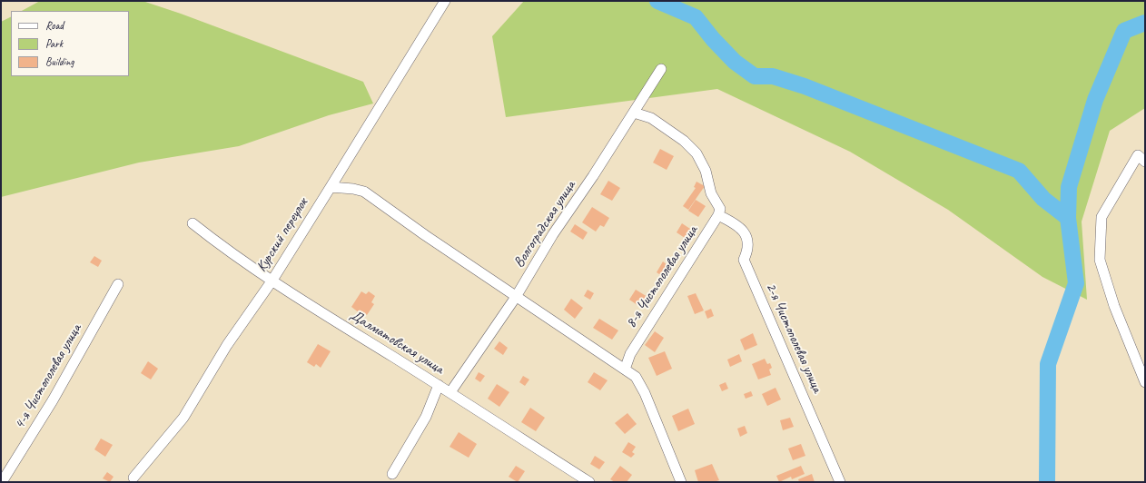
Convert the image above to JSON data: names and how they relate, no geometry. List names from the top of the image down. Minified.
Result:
{"streets":{"street":["Волгоградская улица","Курский переулок","8-я Чистополевая улица","2-я Чистополевая улица","Далматовская улица","4-я Чистополевая улица"]},"crossings":[["Волгоградская улица","Далматовская улица"],["Курский переулок","Далматовская улица"],["8-я Чистополевая улица","2-я Чистополевая улица"]],"legend":["Road","Park","Building"]}
